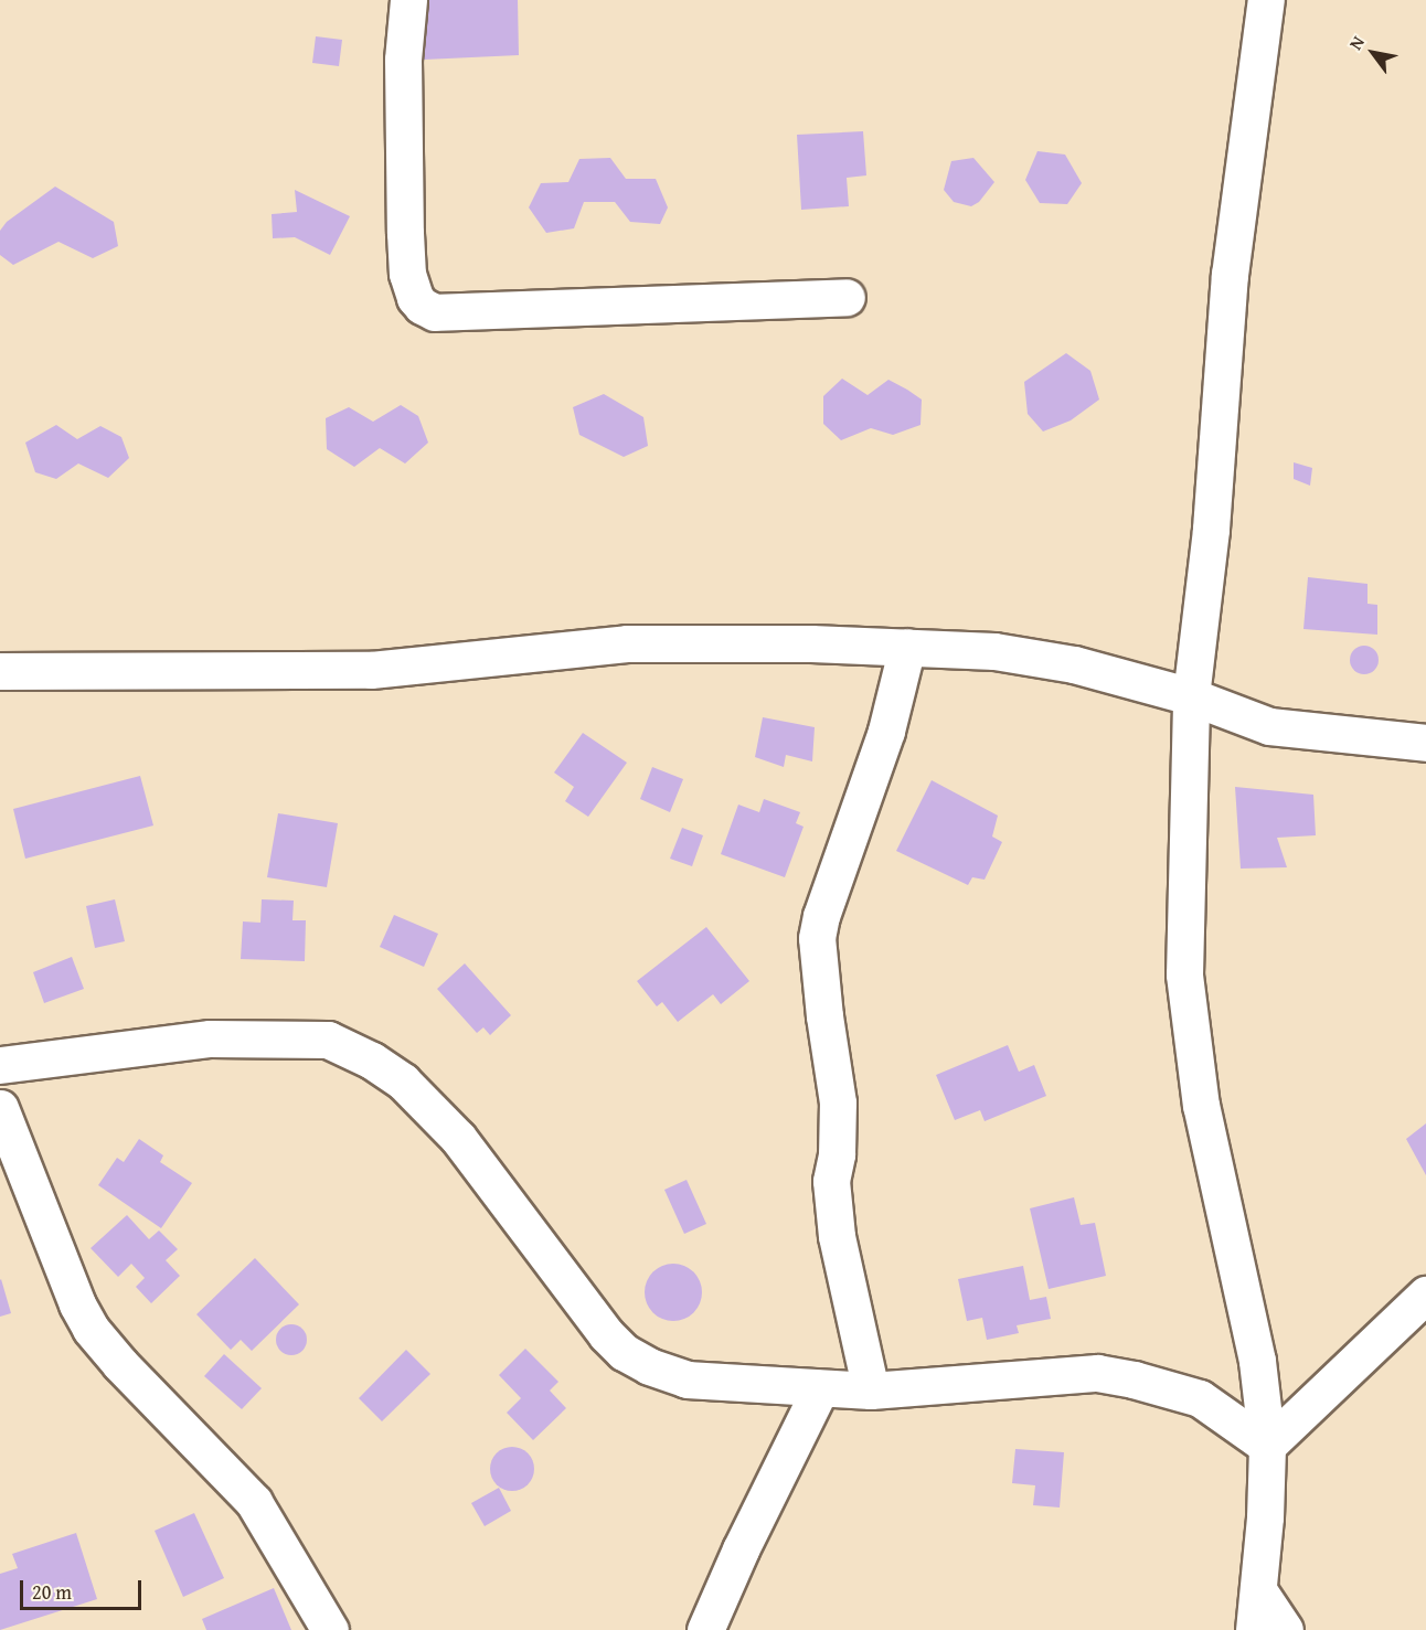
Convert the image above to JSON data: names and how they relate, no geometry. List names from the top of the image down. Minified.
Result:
{"scale_bar":"20 m","north":"top left"}
